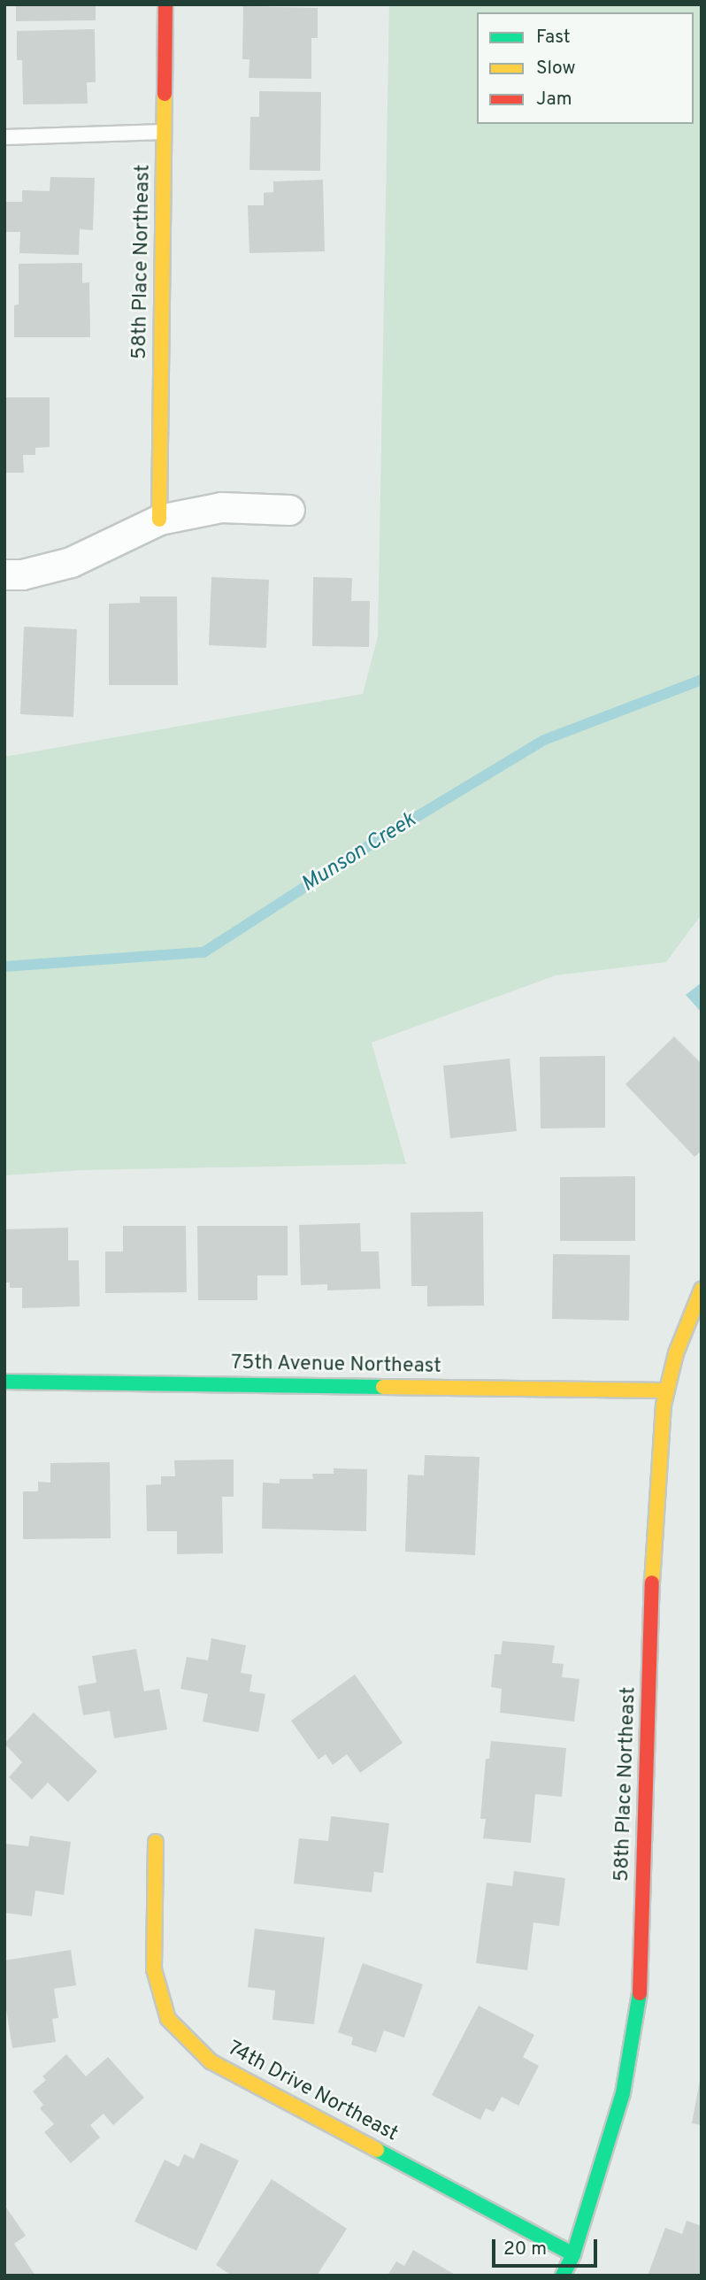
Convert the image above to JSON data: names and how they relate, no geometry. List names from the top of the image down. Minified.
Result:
{"streets":{"street":["58th Place Northeast","75th Avenue Northeast","74th Drive Northeast"]},"crossings":[["58th Place Northeast","75th Avenue Northeast"],["58th Place Northeast","74th Drive Northeast"]],"water":["Munson Creek"],"legend":["Fast","Slow","Jam"],"scale_bar":"20 m"}
